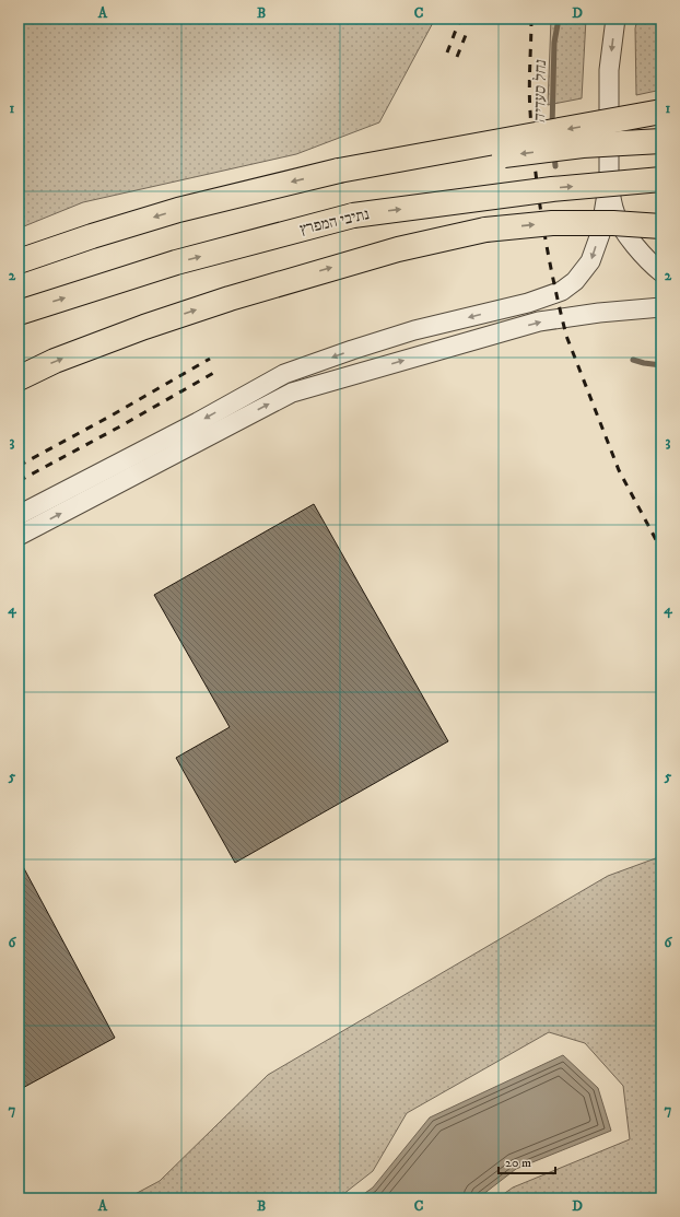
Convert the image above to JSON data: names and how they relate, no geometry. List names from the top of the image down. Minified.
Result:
{"streets":{"highway":["נתיבי המפרץ"]},"water":["נחל סעדיה"],"scale_bar":"20 m","grid":{"columns":["A","B","C","D"],"rows":["1","2","3","4","5","6","7"]}}
